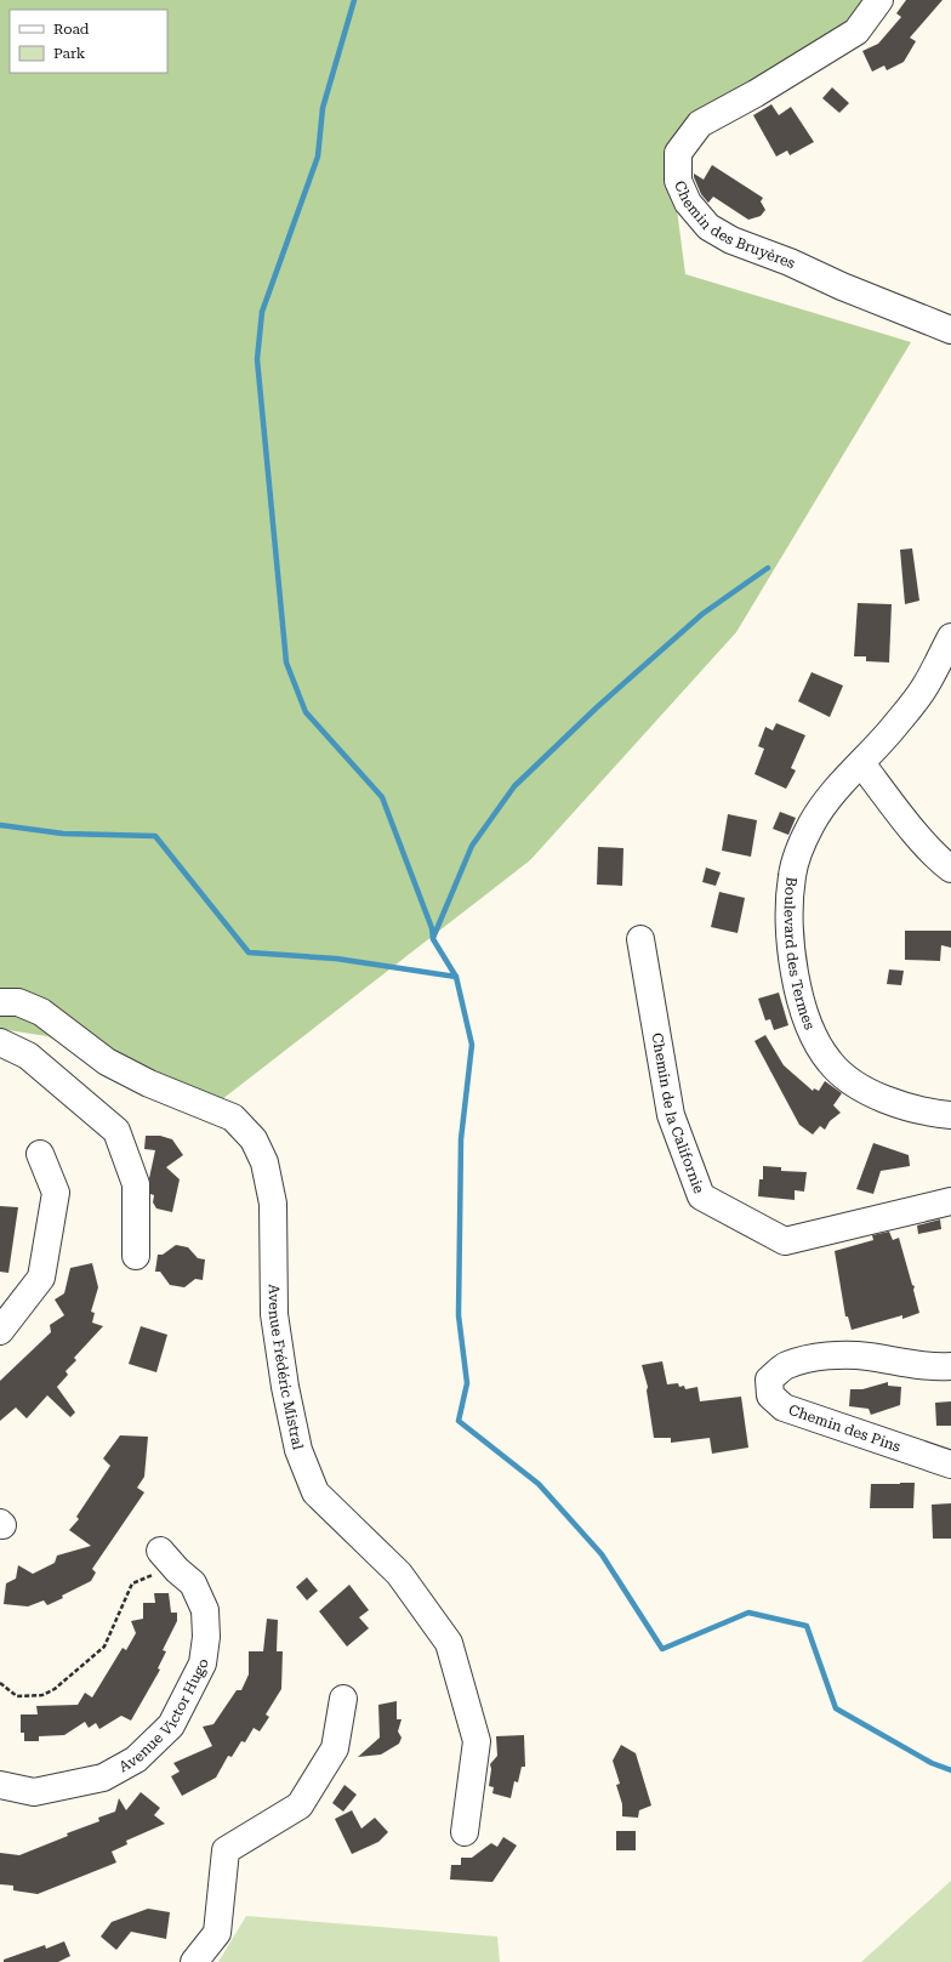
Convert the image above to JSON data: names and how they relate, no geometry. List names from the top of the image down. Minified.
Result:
{"streets":{"street":["Chemin des Bruyères","Boulevard des Termes","Chemin de la Californie","Avenue Frédéric Mistral","Chemin des Pins","Avenue Victor Hugo"]},"legend":["Road","Park"]}
